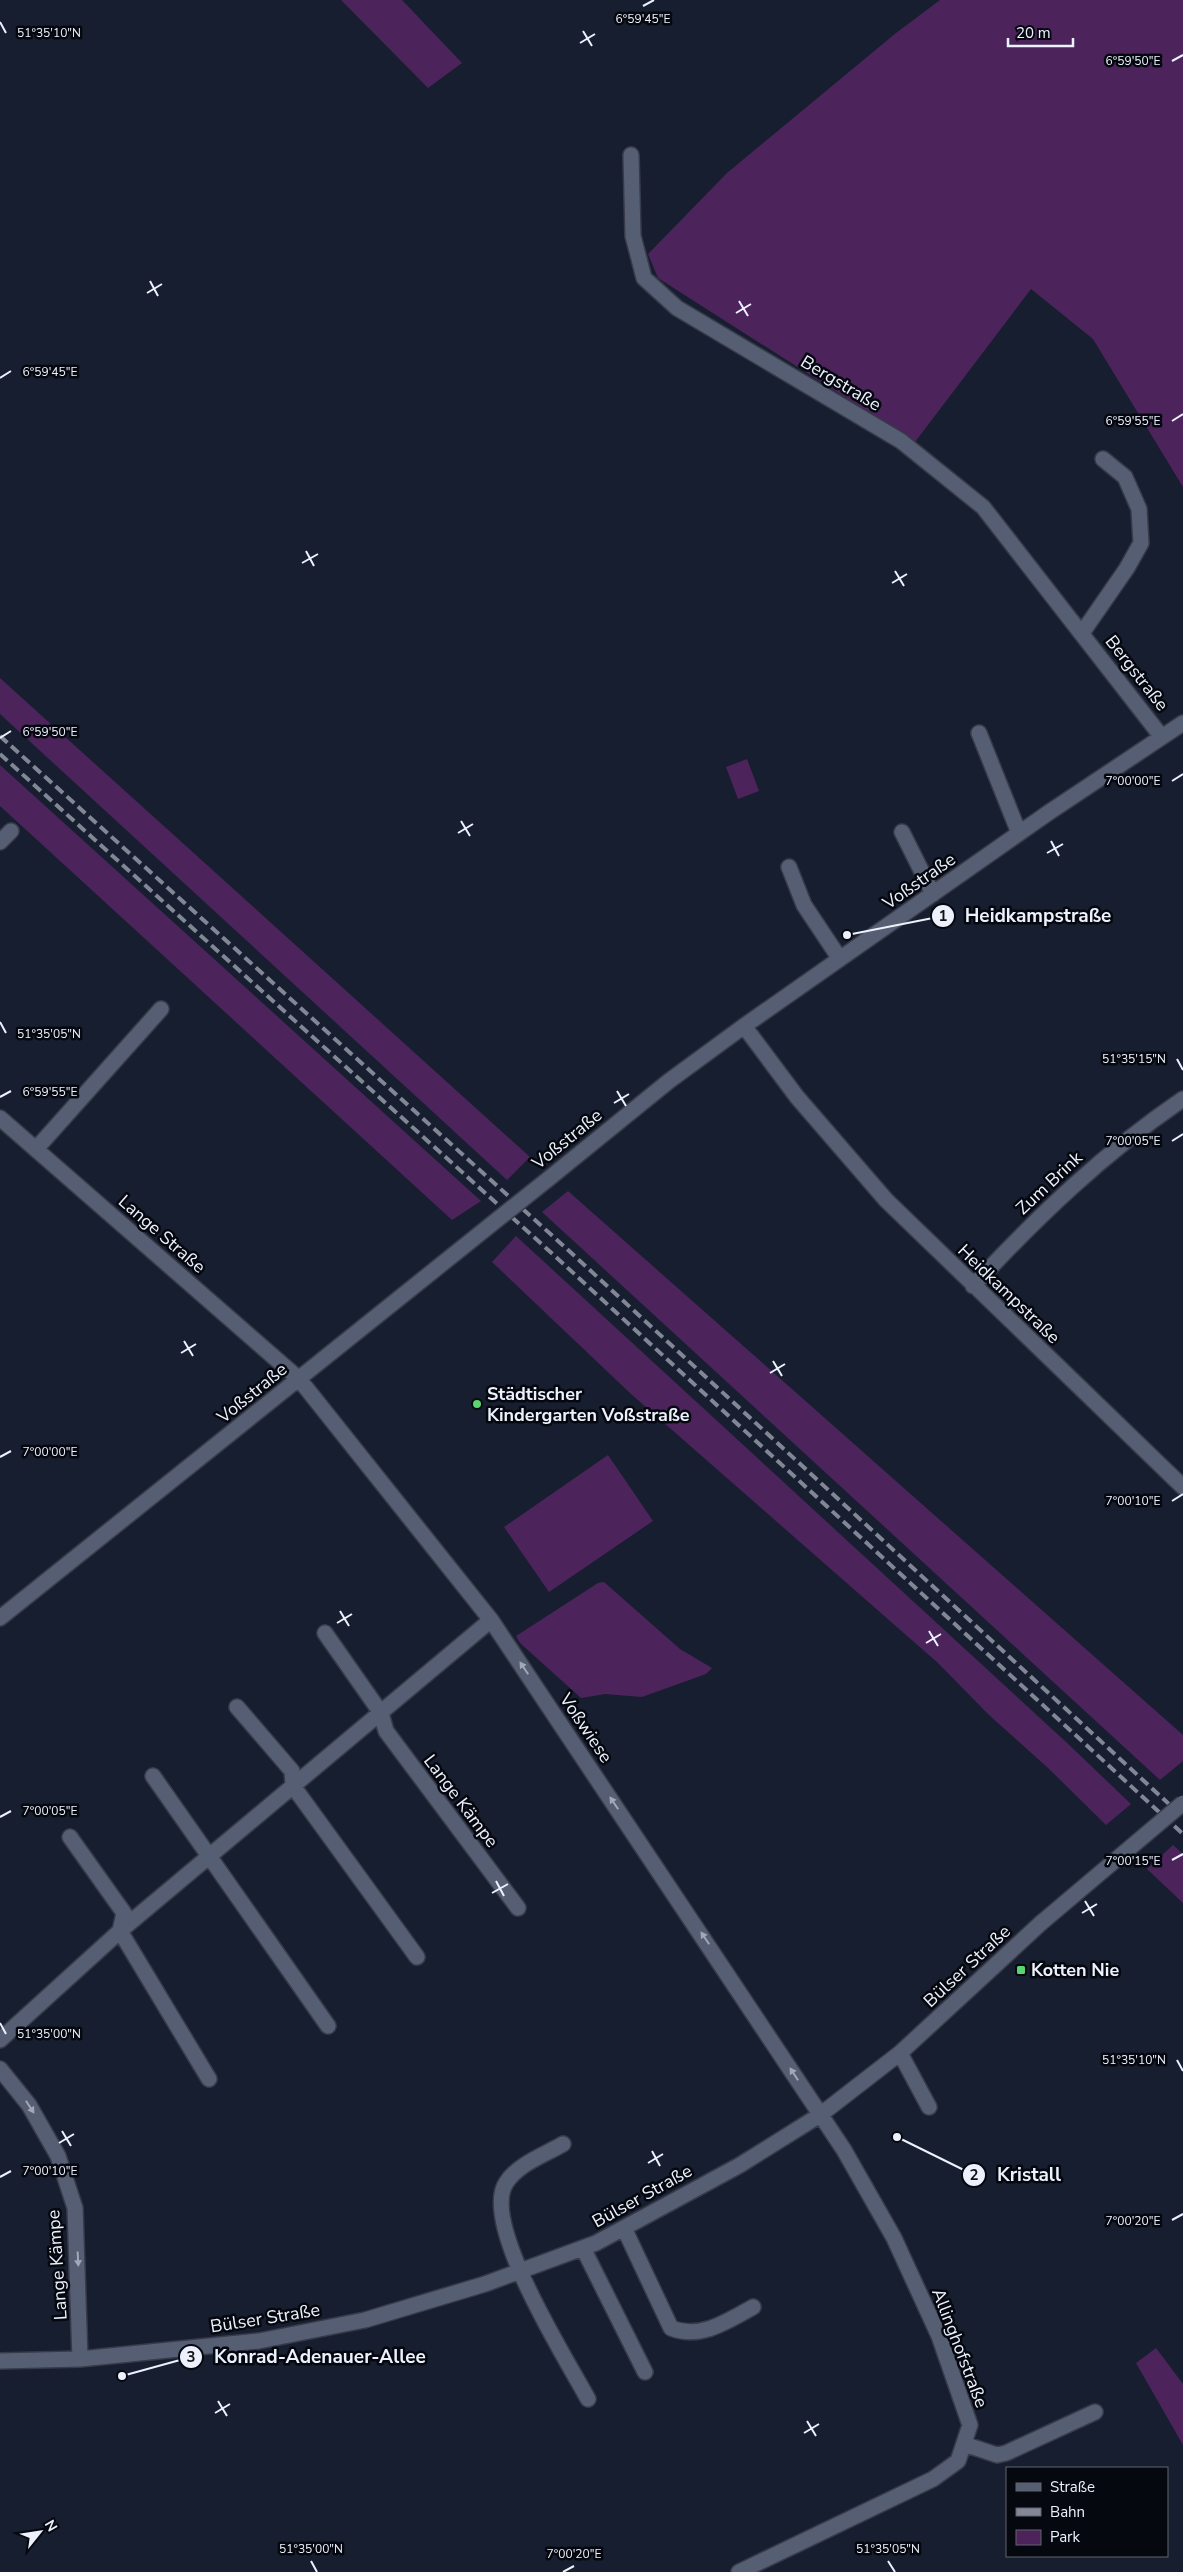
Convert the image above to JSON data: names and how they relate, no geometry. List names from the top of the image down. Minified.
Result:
{"streets":{"street":["Bergstraße","Voßstraße","Zum Brink","Lange Straße","Heidkampstraße","Voßwiese","Lange Kämpe","Bülser Straße","Allinghofstraße"]},"crossings":[["Bergstraße","Voßstraße"],["Voßstraße","Lange Straße"],["Voßstraße","Heidkampstraße"],["Voßstraße","Voßwiese"],["Zum Brink","Heidkampstraße"],["Lange Straße","Voßwiese"],["Voßwiese","Bülser Straße"],["Voßwiese","Allinghofstraße"],["Lange Kämpe","Bülser Straße"],["Bülser Straße","Allinghofstraße"]],"one_way":["Voßwiese","Lange Kämpe"],"places":{"other":["Heidkampstraße","Städtischer Kindergarten Voßstraße","Kristall","Konrad-Adenauer-Allee"],"transit":["Kotten Nie"]},"legend":["Straße","Bahn","Park"],"scale_bar":"20 m","north":"top right","coordinates":["6°59'45\"E","51°35'10\"N","6°59'50\"E","6°59'55\"E","7°00'00\"E","51°35'05\"N","51°35'15\"N","7°00'05\"E","7°00'10\"E","7°00'15\"E","51°35'00\"N","7°00'20\"E"]}
